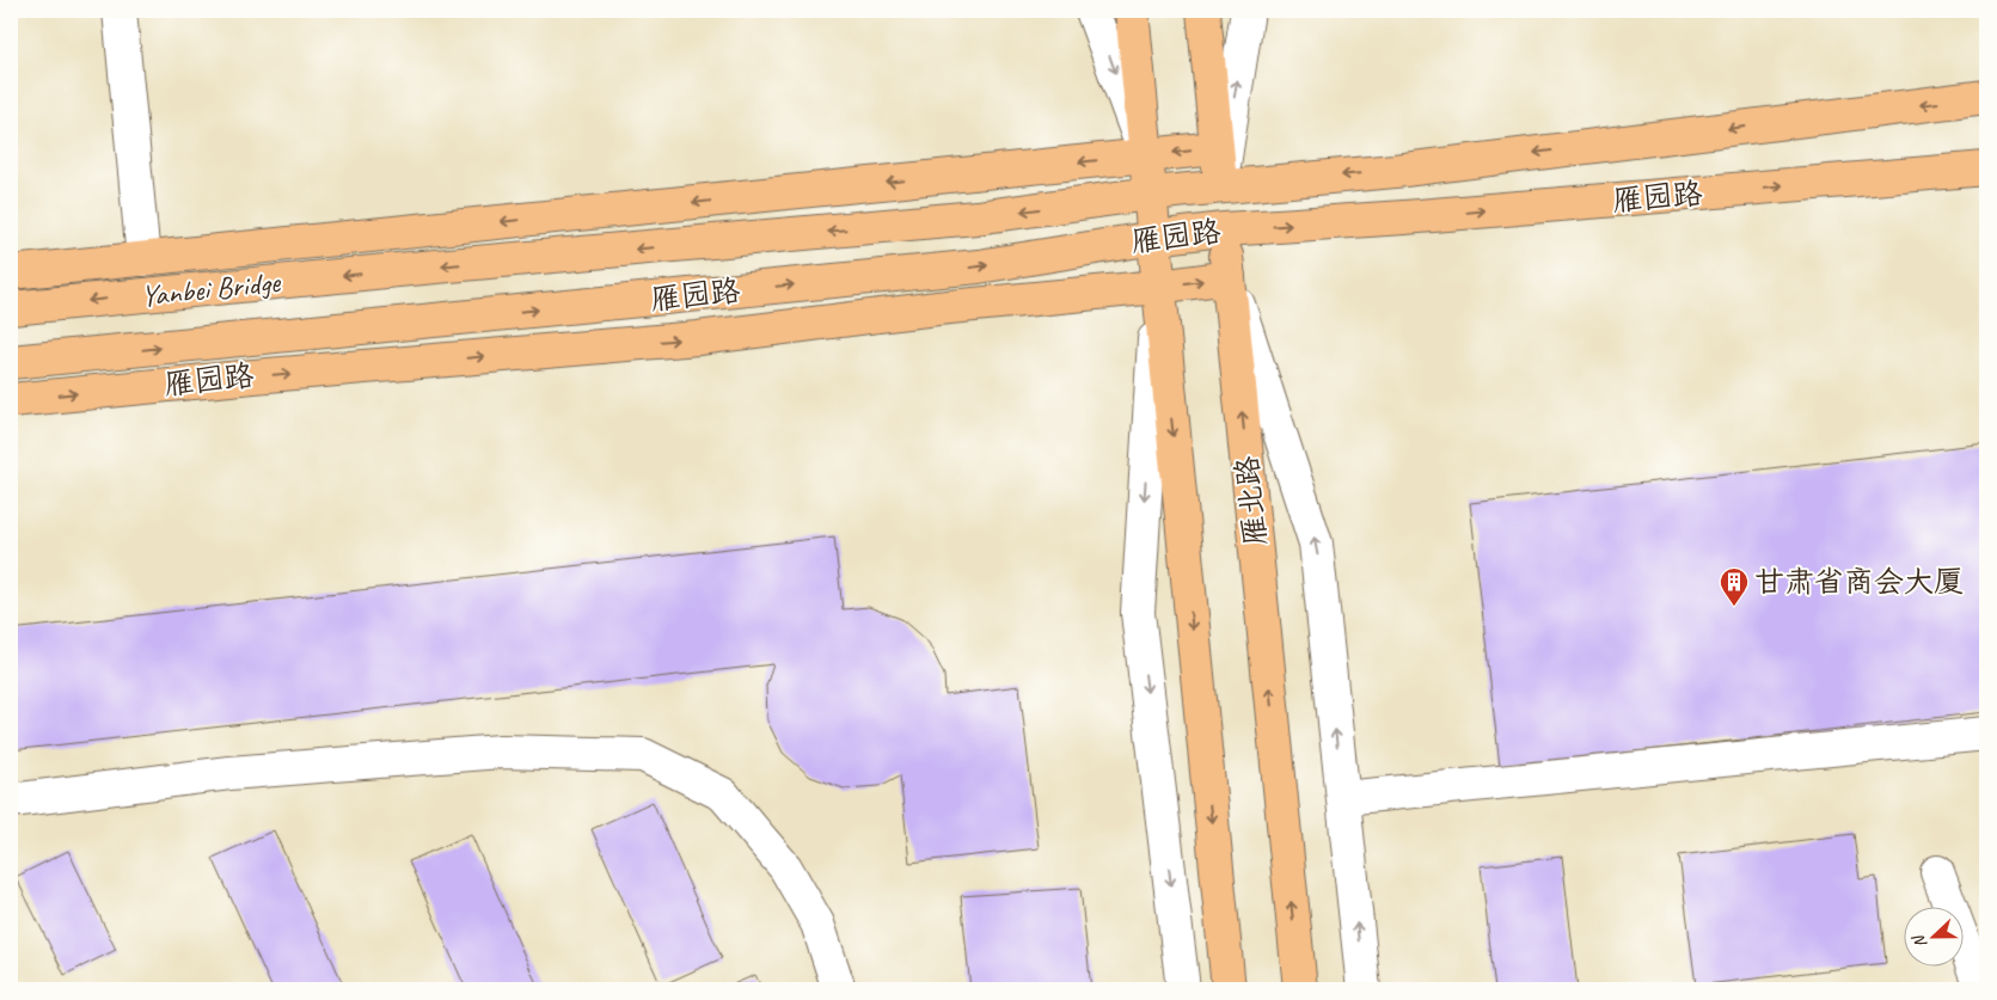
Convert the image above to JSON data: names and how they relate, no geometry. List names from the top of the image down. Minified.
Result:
{"streets":{"main road":["雁园路","Yanbei Bridge","雁北路"]},"crossings":[["雁园路","Yanbei Bridge"],["雁园路","雁北路"]],"places":{"building":["甘肃省商会大厦"]},"north":"left"}
